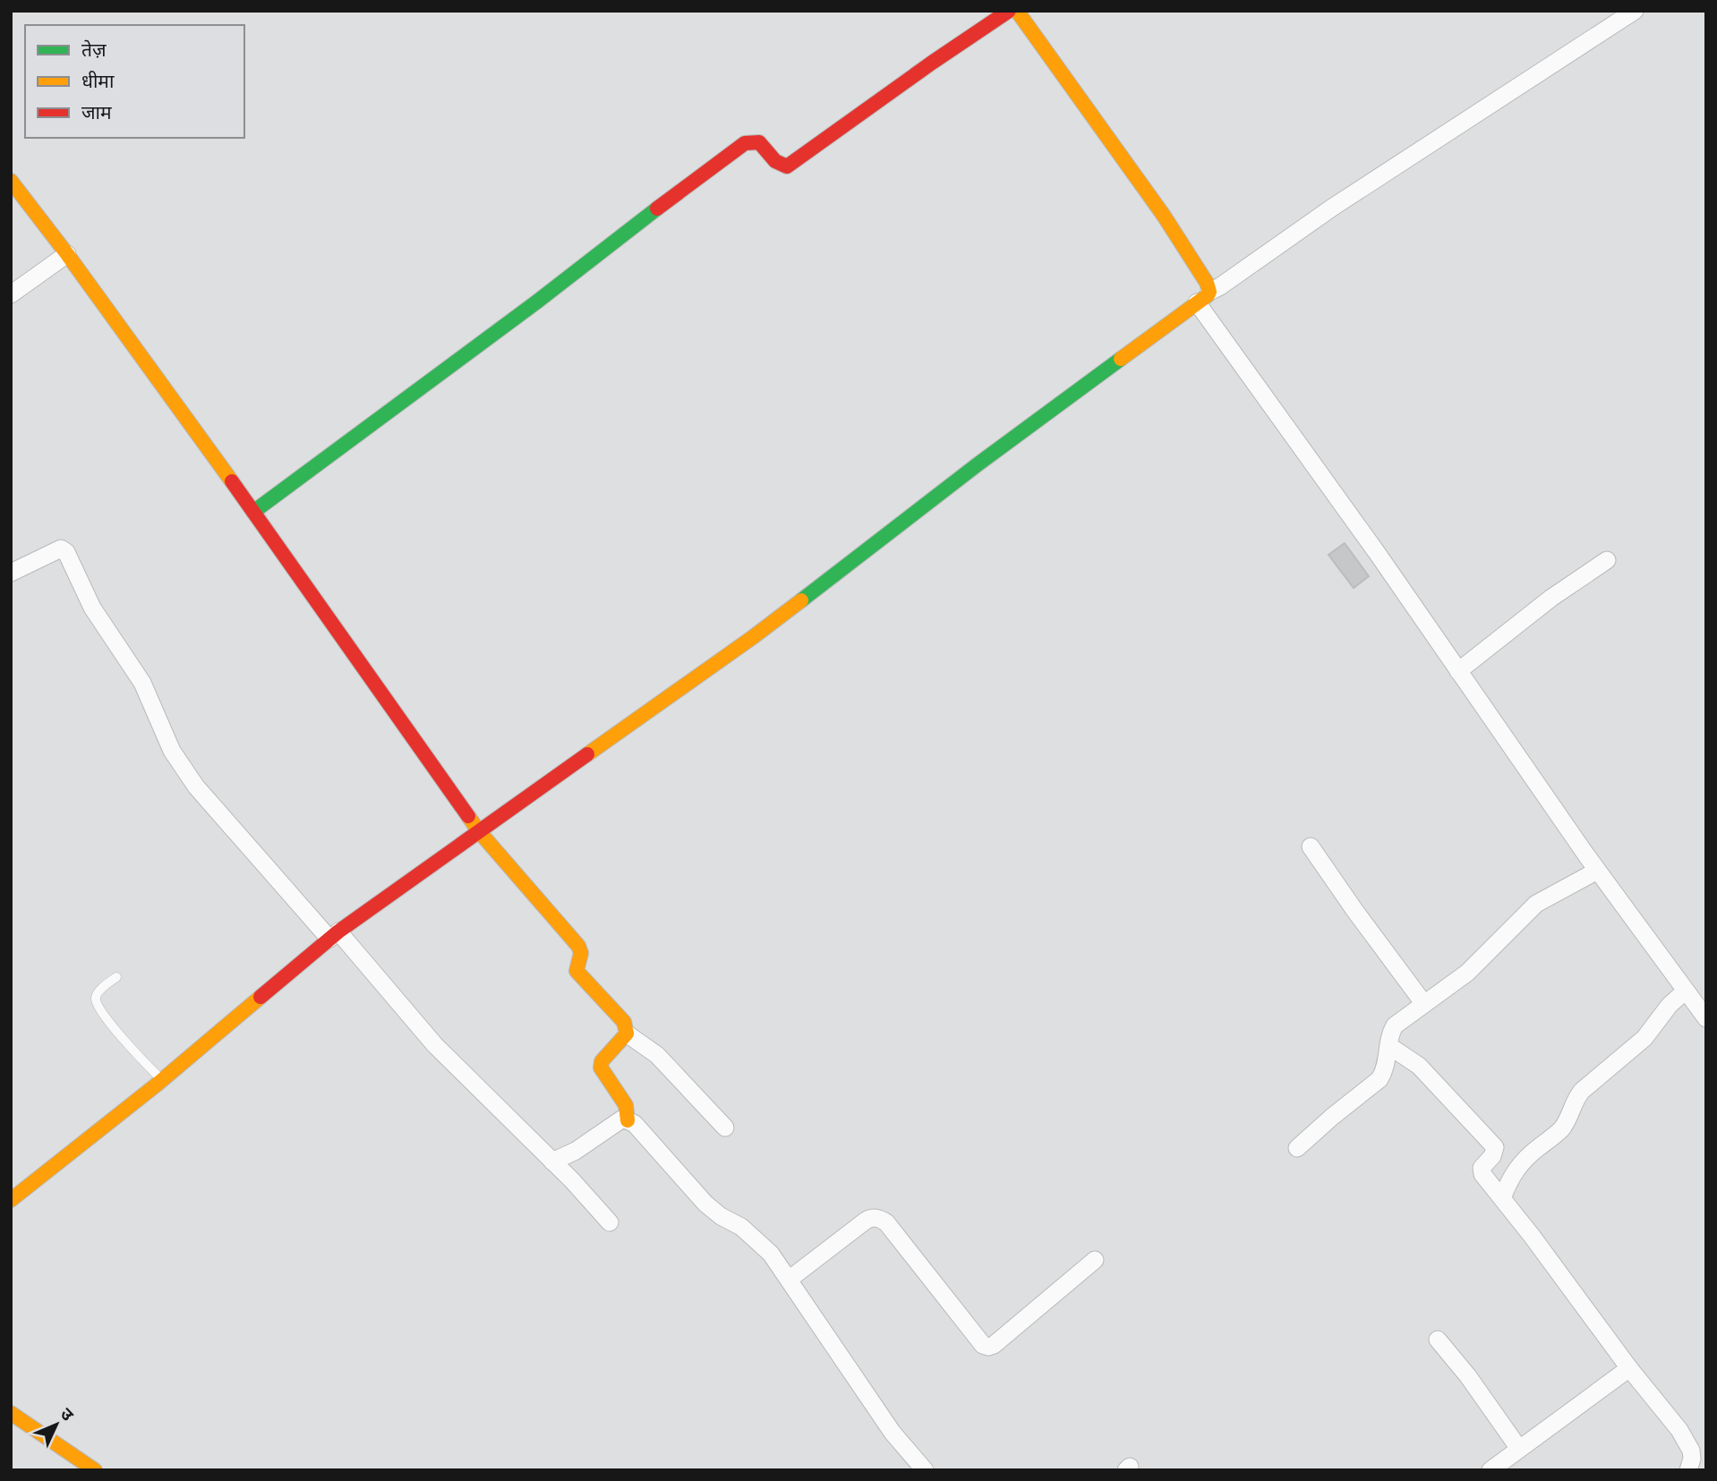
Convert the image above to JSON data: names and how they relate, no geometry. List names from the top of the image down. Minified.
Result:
{"legend":["तेज़","धीमा","जाम"],"north":"top right"}
